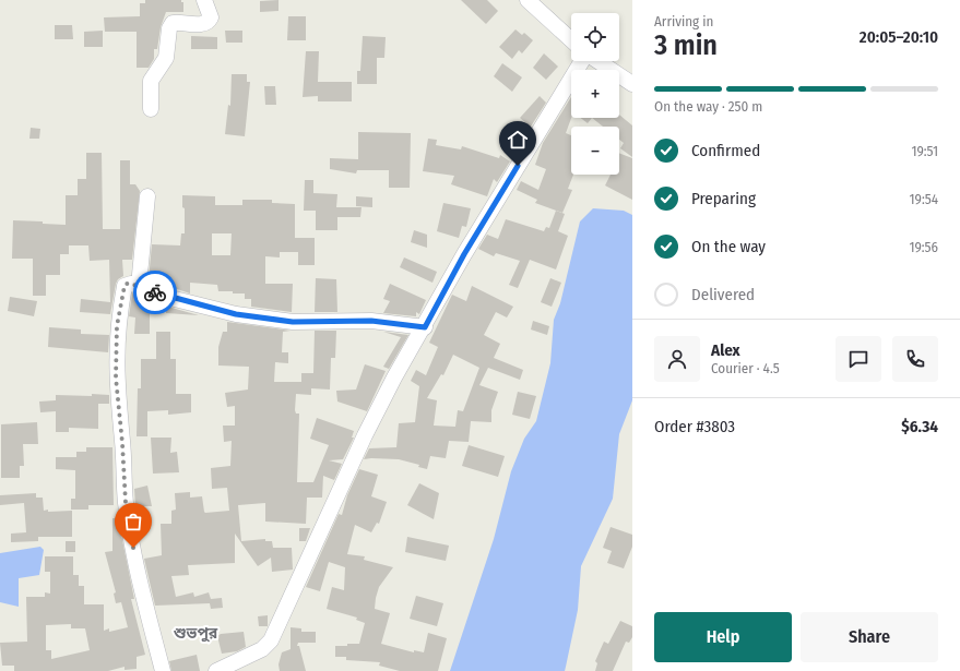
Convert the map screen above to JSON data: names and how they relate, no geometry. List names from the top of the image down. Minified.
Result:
{"districts":["শুভপুর"],"page":{"heading":["3 min","Arriving in","20:05–20:10"],"panel":["Alex","Courier · 4.5","Order #3803","$6.34"],"map_buttons":["+","−"],"bar":"On the way · 250 m","list":[["Confirmed","19:51"],["Preparing","19:54"],["On the way","19:56"],"Delivered"],"buttons":["Help","Share"]}}
